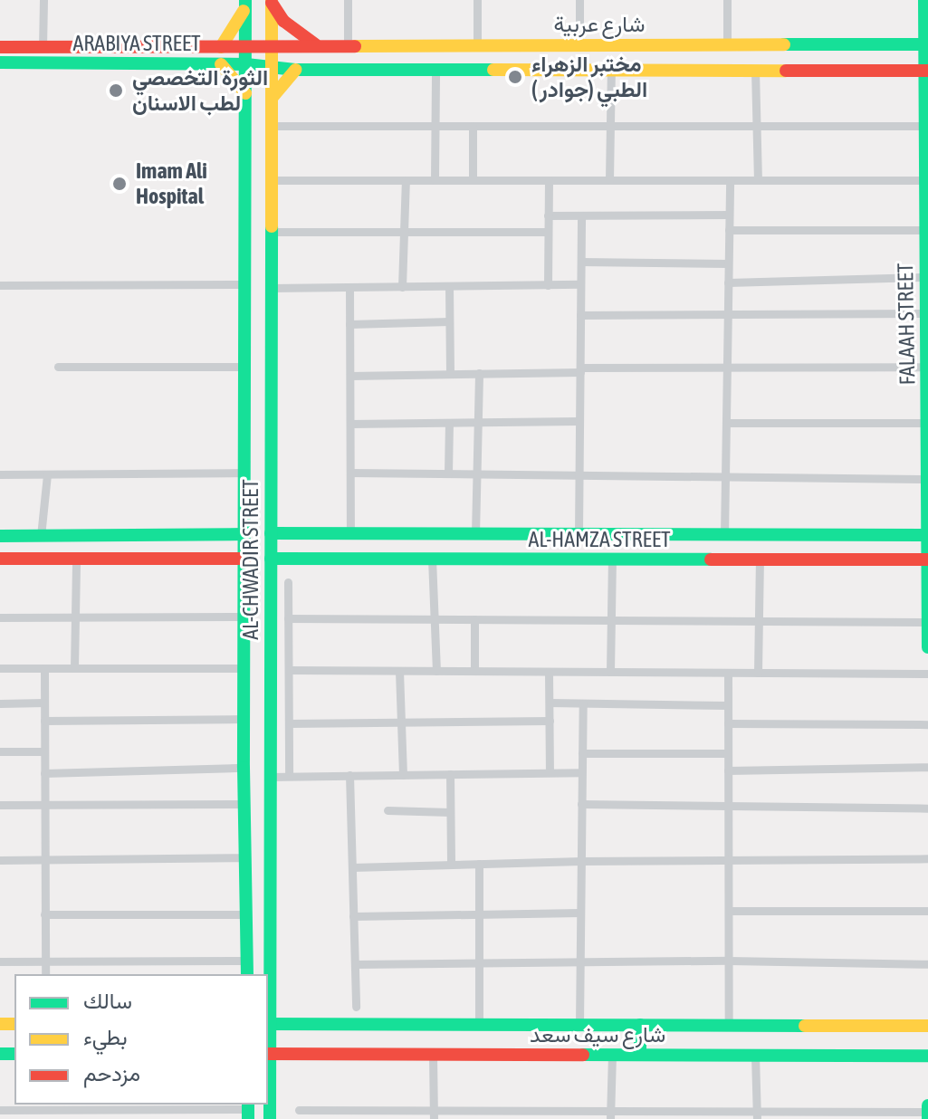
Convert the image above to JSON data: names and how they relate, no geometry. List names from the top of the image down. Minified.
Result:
{"streets":{"main road":["شارع عربية","ARABIYA STREET","FALAAH STREET","AL-HAMZA STREET","AL-CHWADIR STREET","شارع سيف سعد"]},"crossings":[["شارع عربية","ARABIYA STREET"],["شارع عربية","FALAAH STREET"],["شارع عربية","AL-CHWADIR STREET"],["ARABIYA STREET","AL-CHWADIR STREET"],["FALAAH STREET","AL-HAMZA STREET"],["AL-HAMZA STREET","AL-CHWADIR STREET"],["AL-CHWADIR STREET","شارع سيف سعد"]],"places":["مختبر الزهراء الطبي (جوادر )","الثورة التخصصي لطب الاسنان","Imam Ali Hospital"],"legend":["سالك","بطيء","مزدحم"]}
